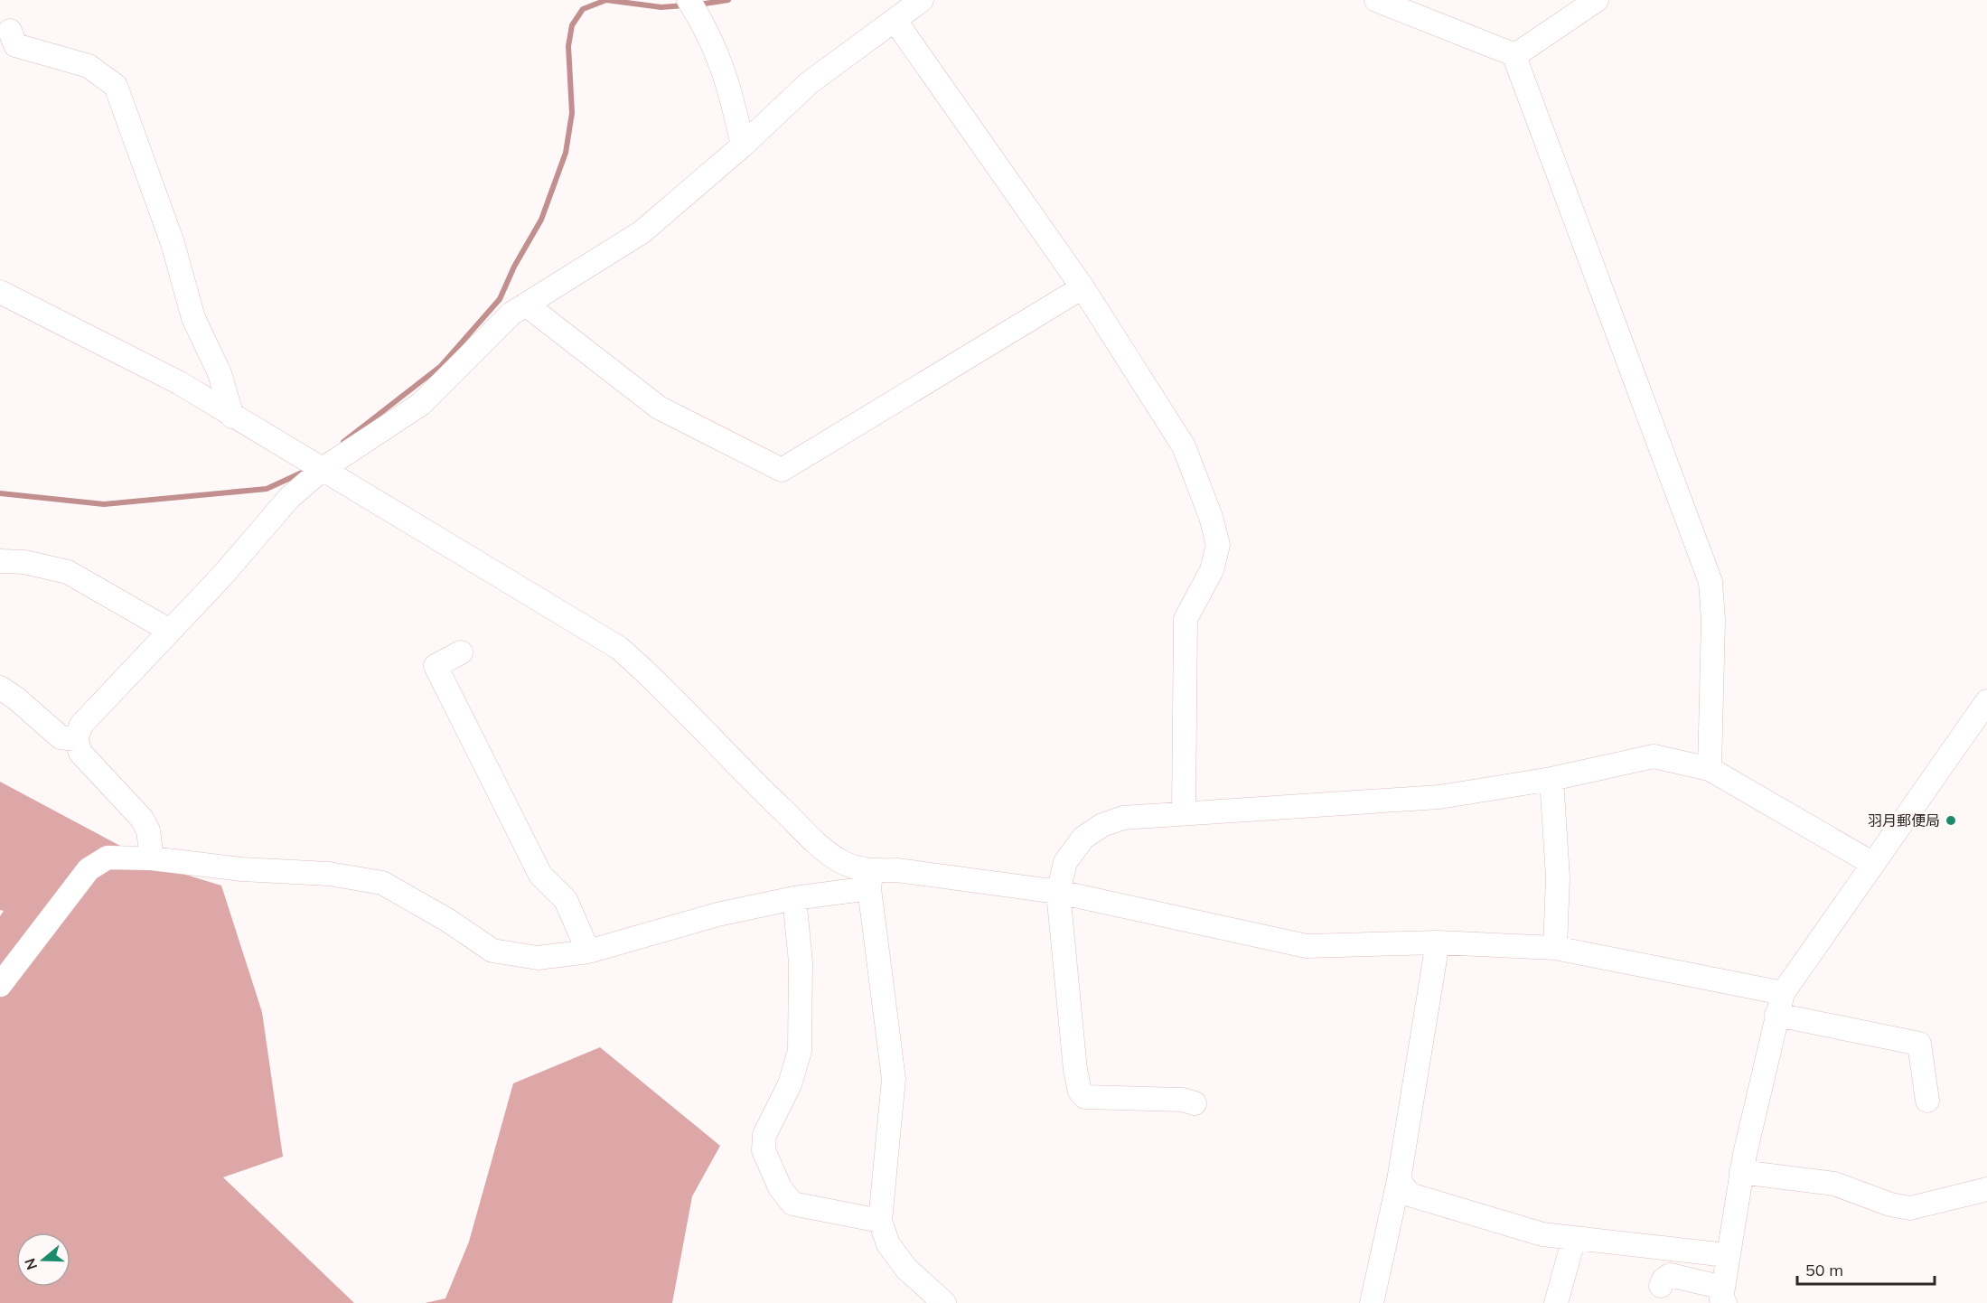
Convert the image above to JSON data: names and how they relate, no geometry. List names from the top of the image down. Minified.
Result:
{"places":["羽月郵便局"],"scale_bar":"50 m","north":"left"}
